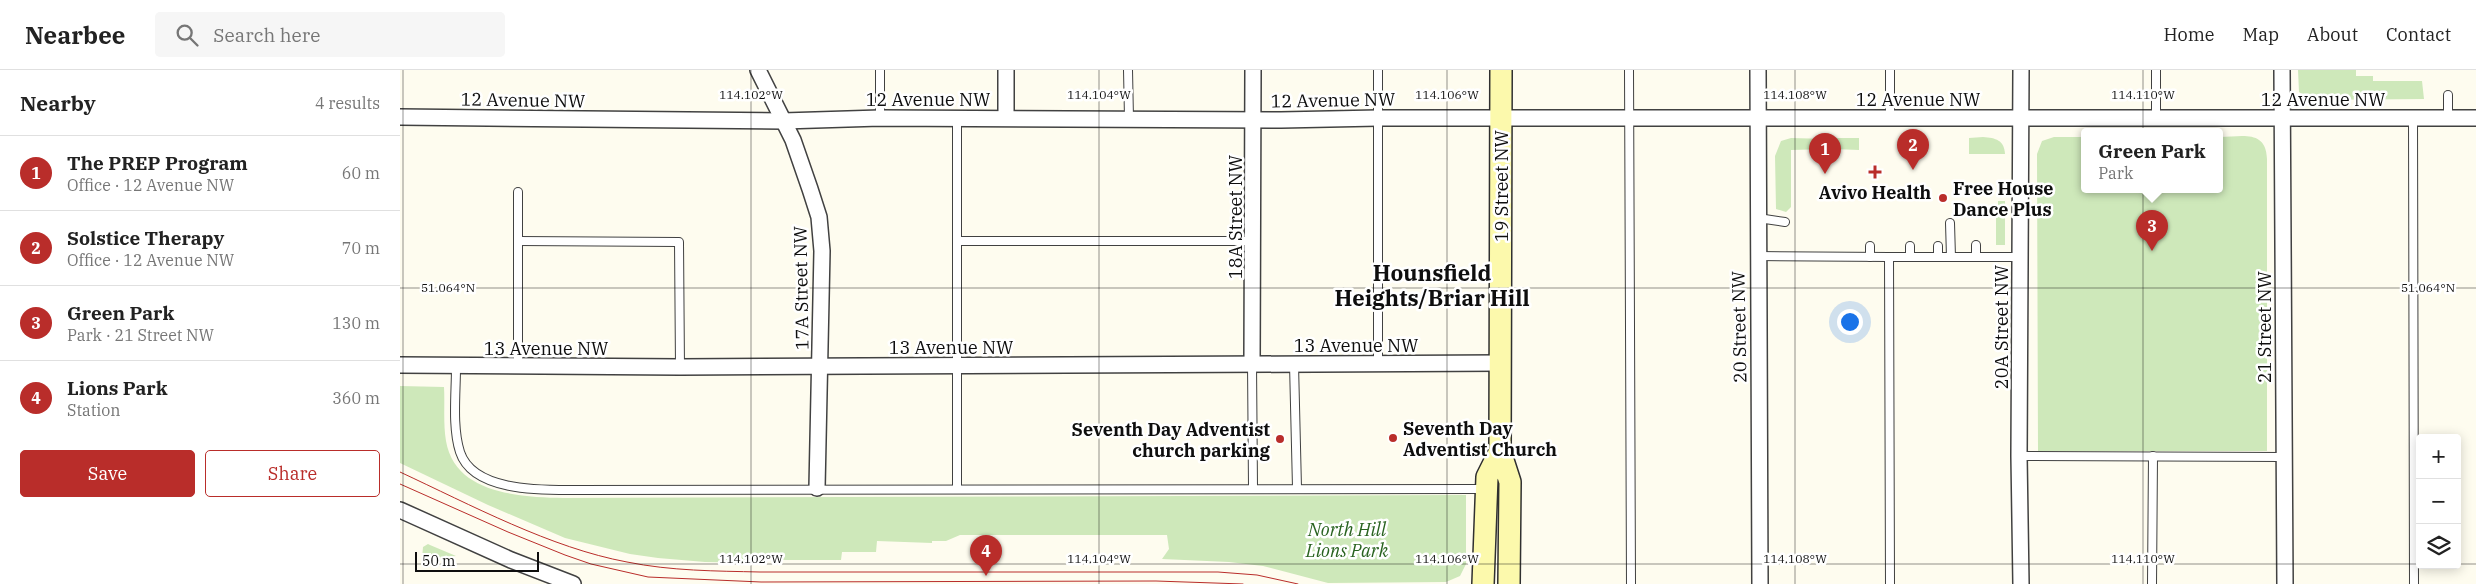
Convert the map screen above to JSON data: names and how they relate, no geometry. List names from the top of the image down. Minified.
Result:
{"streets":{"street":["12 Avenue NW","19 Street NW","18A Street NW","17A Street NW","20 Street NW","20A Street NW","21 Street NW","13 Avenue NW"]},"crossings":[["12 Avenue NW","19 Street NW"],["12 Avenue NW","18A Street NW"],["12 Avenue NW","17A Street NW"],["12 Avenue NW","20 Street NW"],["12 Avenue NW","20A Street NW"],["12 Avenue NW","21 Street NW"],["19 Street NW","13 Avenue NW"],["18A Street NW","13 Avenue NW"],["17A Street NW","13 Avenue NW"]],"districts":["Hounsfield Heights/Briar Hill"],"parks":["North Hill Lions Park"],"places":{"health":["Avivo Health"],"other":["Free House Dance Plus","Seventh Day Adventist Church","Seventh Day Adventist church parking"]},"scale_bar":"50 m","page":{"header":"Nearbee","search":"Search here","nav":["Home","Map","About","Contact"],"heading":["Nearby","4 results"],"popup":["Green Park","Park"],"pins":["2","1","3","4"],"list":[{"mark":"1","name":"The PREP Program","note":"Office · 12 Avenue NW","value":"60 m"},{"mark":"2","name":"Solstice Therapy","note":"Office · 12 Avenue NW","value":"70 m"},{"mark":"3","name":"Green Park","note":"Park · 21 Street NW","value":"130 m"},{"mark":"4","name":"Lions Park","note":"Station","value":"360 m"}],"map_buttons":["+","−"],"buttons":["Save","Share"],"scale":"50 m"},"coordinates":["114.102°W","114.104°W","114.106°W","114.108°W","114.110°W","51.064°N"]}
